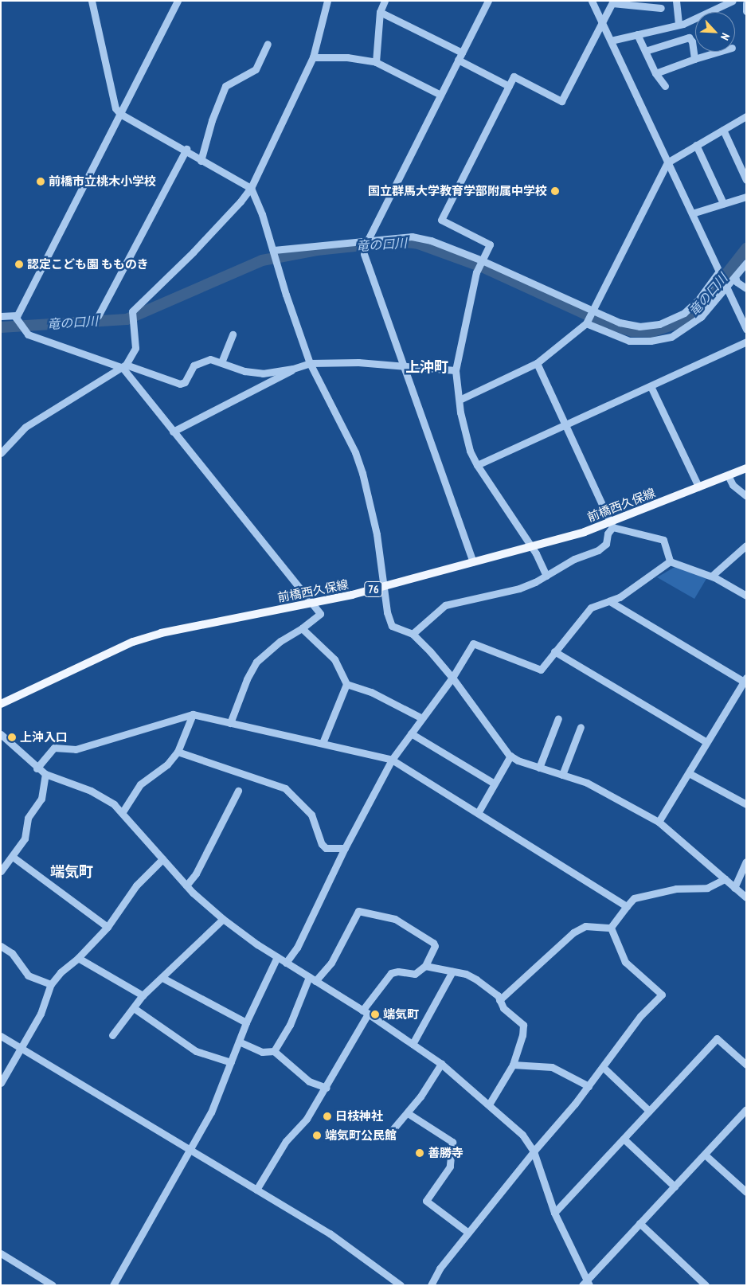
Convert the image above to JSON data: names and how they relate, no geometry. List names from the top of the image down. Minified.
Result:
{"streets":{"main road":["前橋西久保線","76"]},"districts":["上沖町","端気町"],"water":["竜の口川"],"places":["前橋市立桃木小学校","国立群馬大学教育学部附属中学校","認定こども園 もものき","上沖入口","端気町","日枝神社","端気町公民館","善勝寺"],"north":"bottom right"}
